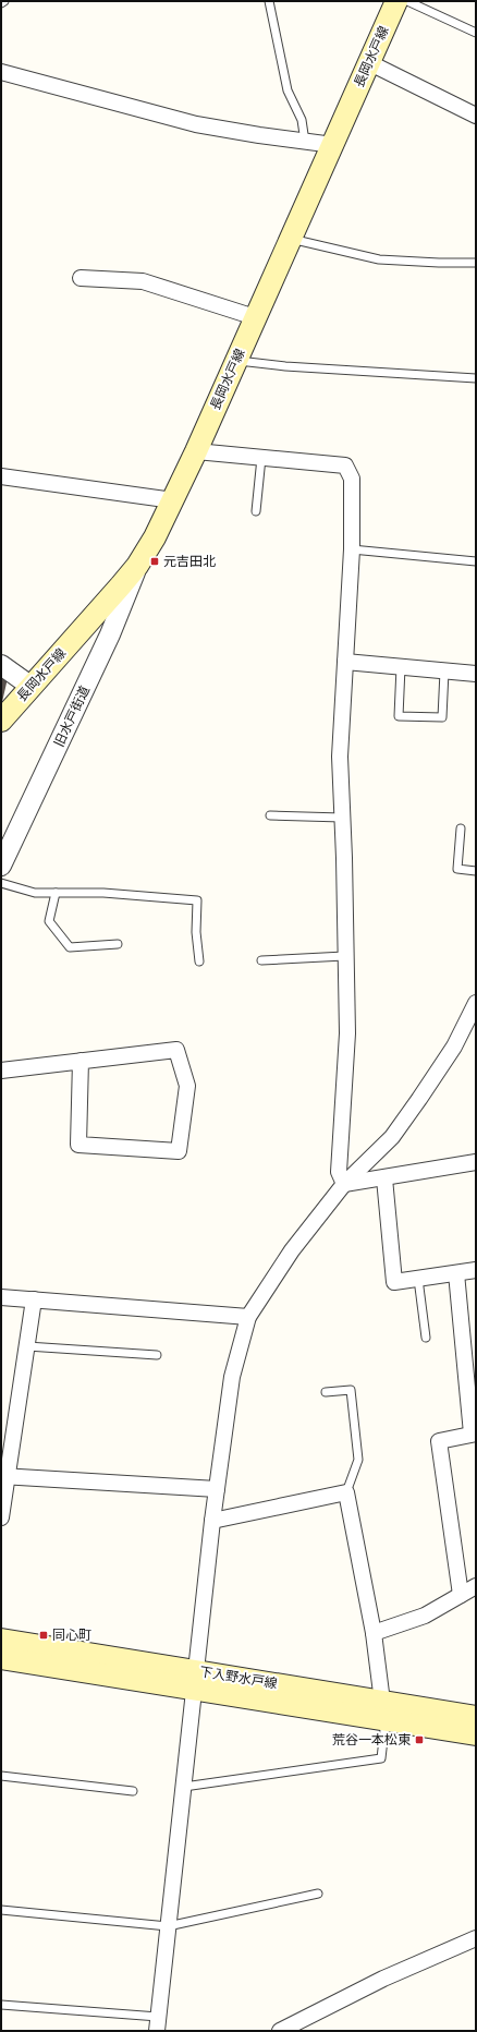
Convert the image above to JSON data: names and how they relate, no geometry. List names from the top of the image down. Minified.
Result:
{"streets":{"main road":["長岡水戸線","下入野水戸線"],"street":["旧水戸街道"]},"crossings":[["長岡水戸線","旧水戸街道"]],"places":{"transit":["元吉田北","同心町","荒谷一本松東"]}}
